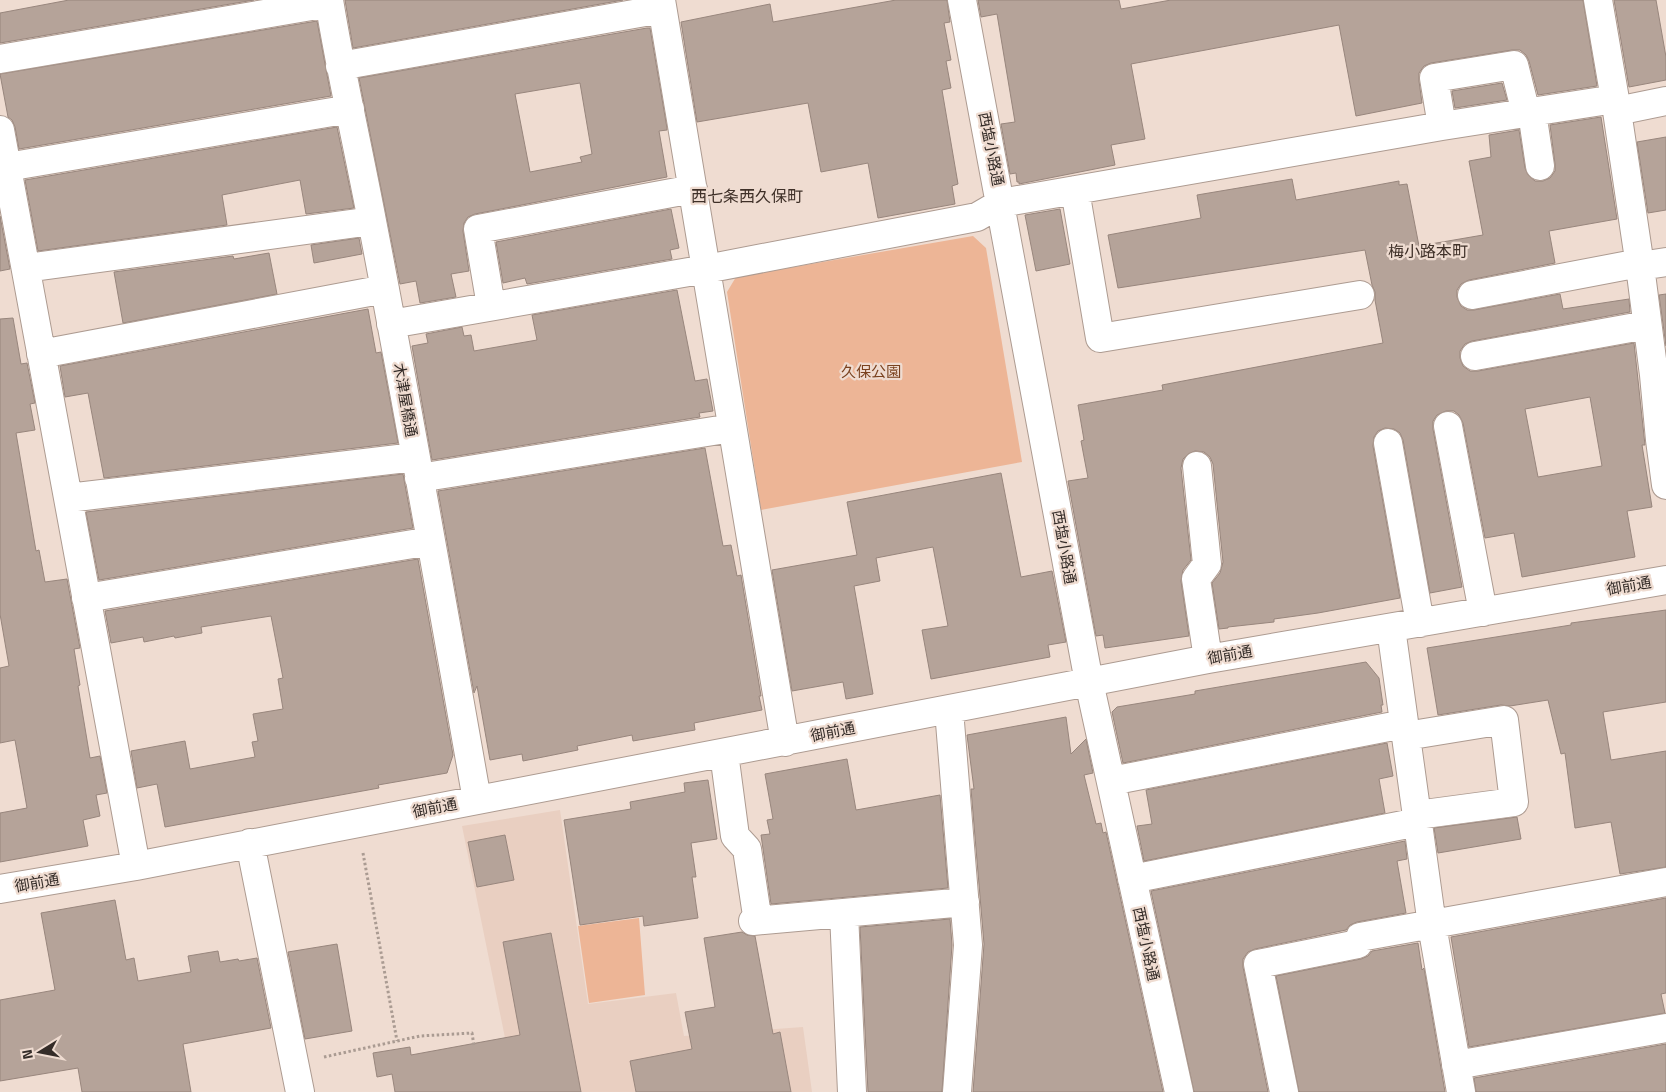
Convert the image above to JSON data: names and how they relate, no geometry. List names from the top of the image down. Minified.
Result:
{"streets":{"street":["西塩小路通","木津屋橋通","御前通"]},"crossings":[["西塩小路通","御前通"],["木津屋橋通","御前通"]],"districts":["西七条西久保町","梅小路本町"],"parks":["久保公園"],"north":"left"}
